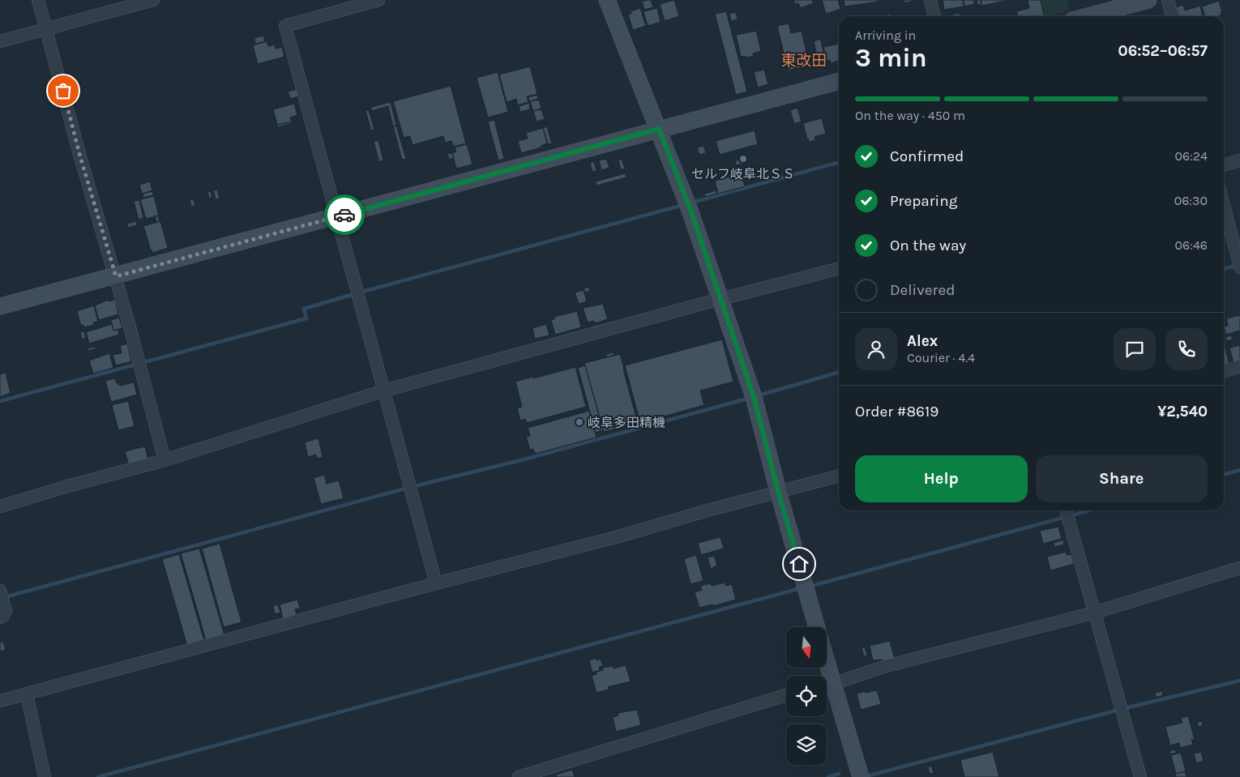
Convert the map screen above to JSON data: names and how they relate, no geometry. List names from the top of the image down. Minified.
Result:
{"districts":["東改田"],"places":["セルフ岐阜北ＳＳ","岐阜多田精機"],"north":"bottom","page":{"heading":["3 min","Arriving in","06:52–06:57"],"panel":["Alex","Courier · 4.4","Order #8619","¥2,540"],"bar":"On the way · 450 m","list":[["Confirmed","06:24"],["Preparing","06:30"],["On the way","06:46"],"Delivered"],"buttons":["Help","Share"]}}
